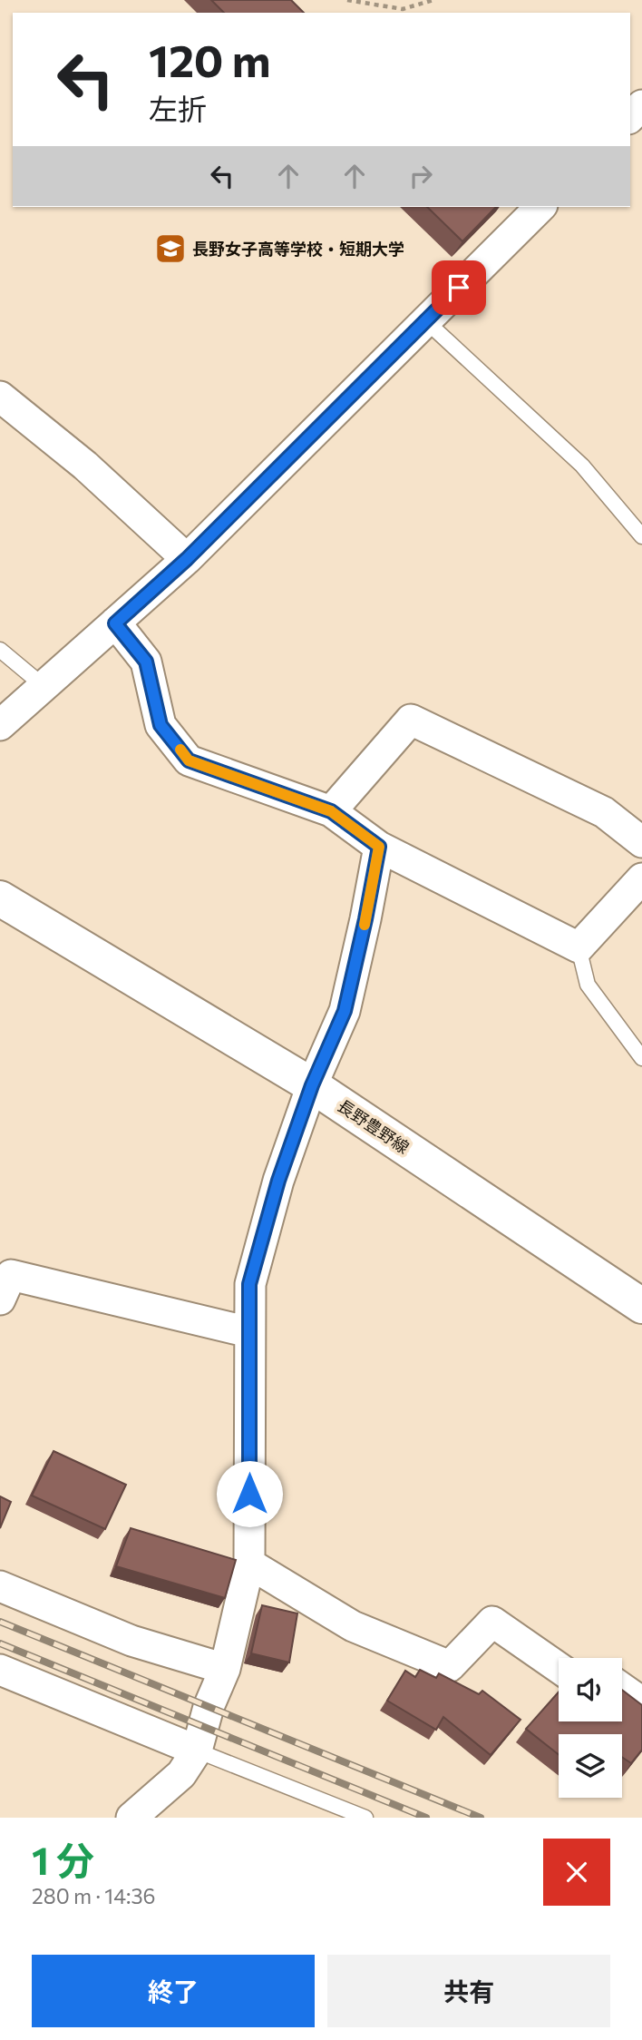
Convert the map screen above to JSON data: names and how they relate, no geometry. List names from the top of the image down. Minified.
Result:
{"streets":{"main road":["長野豊野線"]},"places":{"school or university":["長野女子高等学校・短期大学"]},"page":{"turn":["120 m","左折"],"heading":["1 分","280 m · 14:36"],"buttons":["終了","共有"]}}
